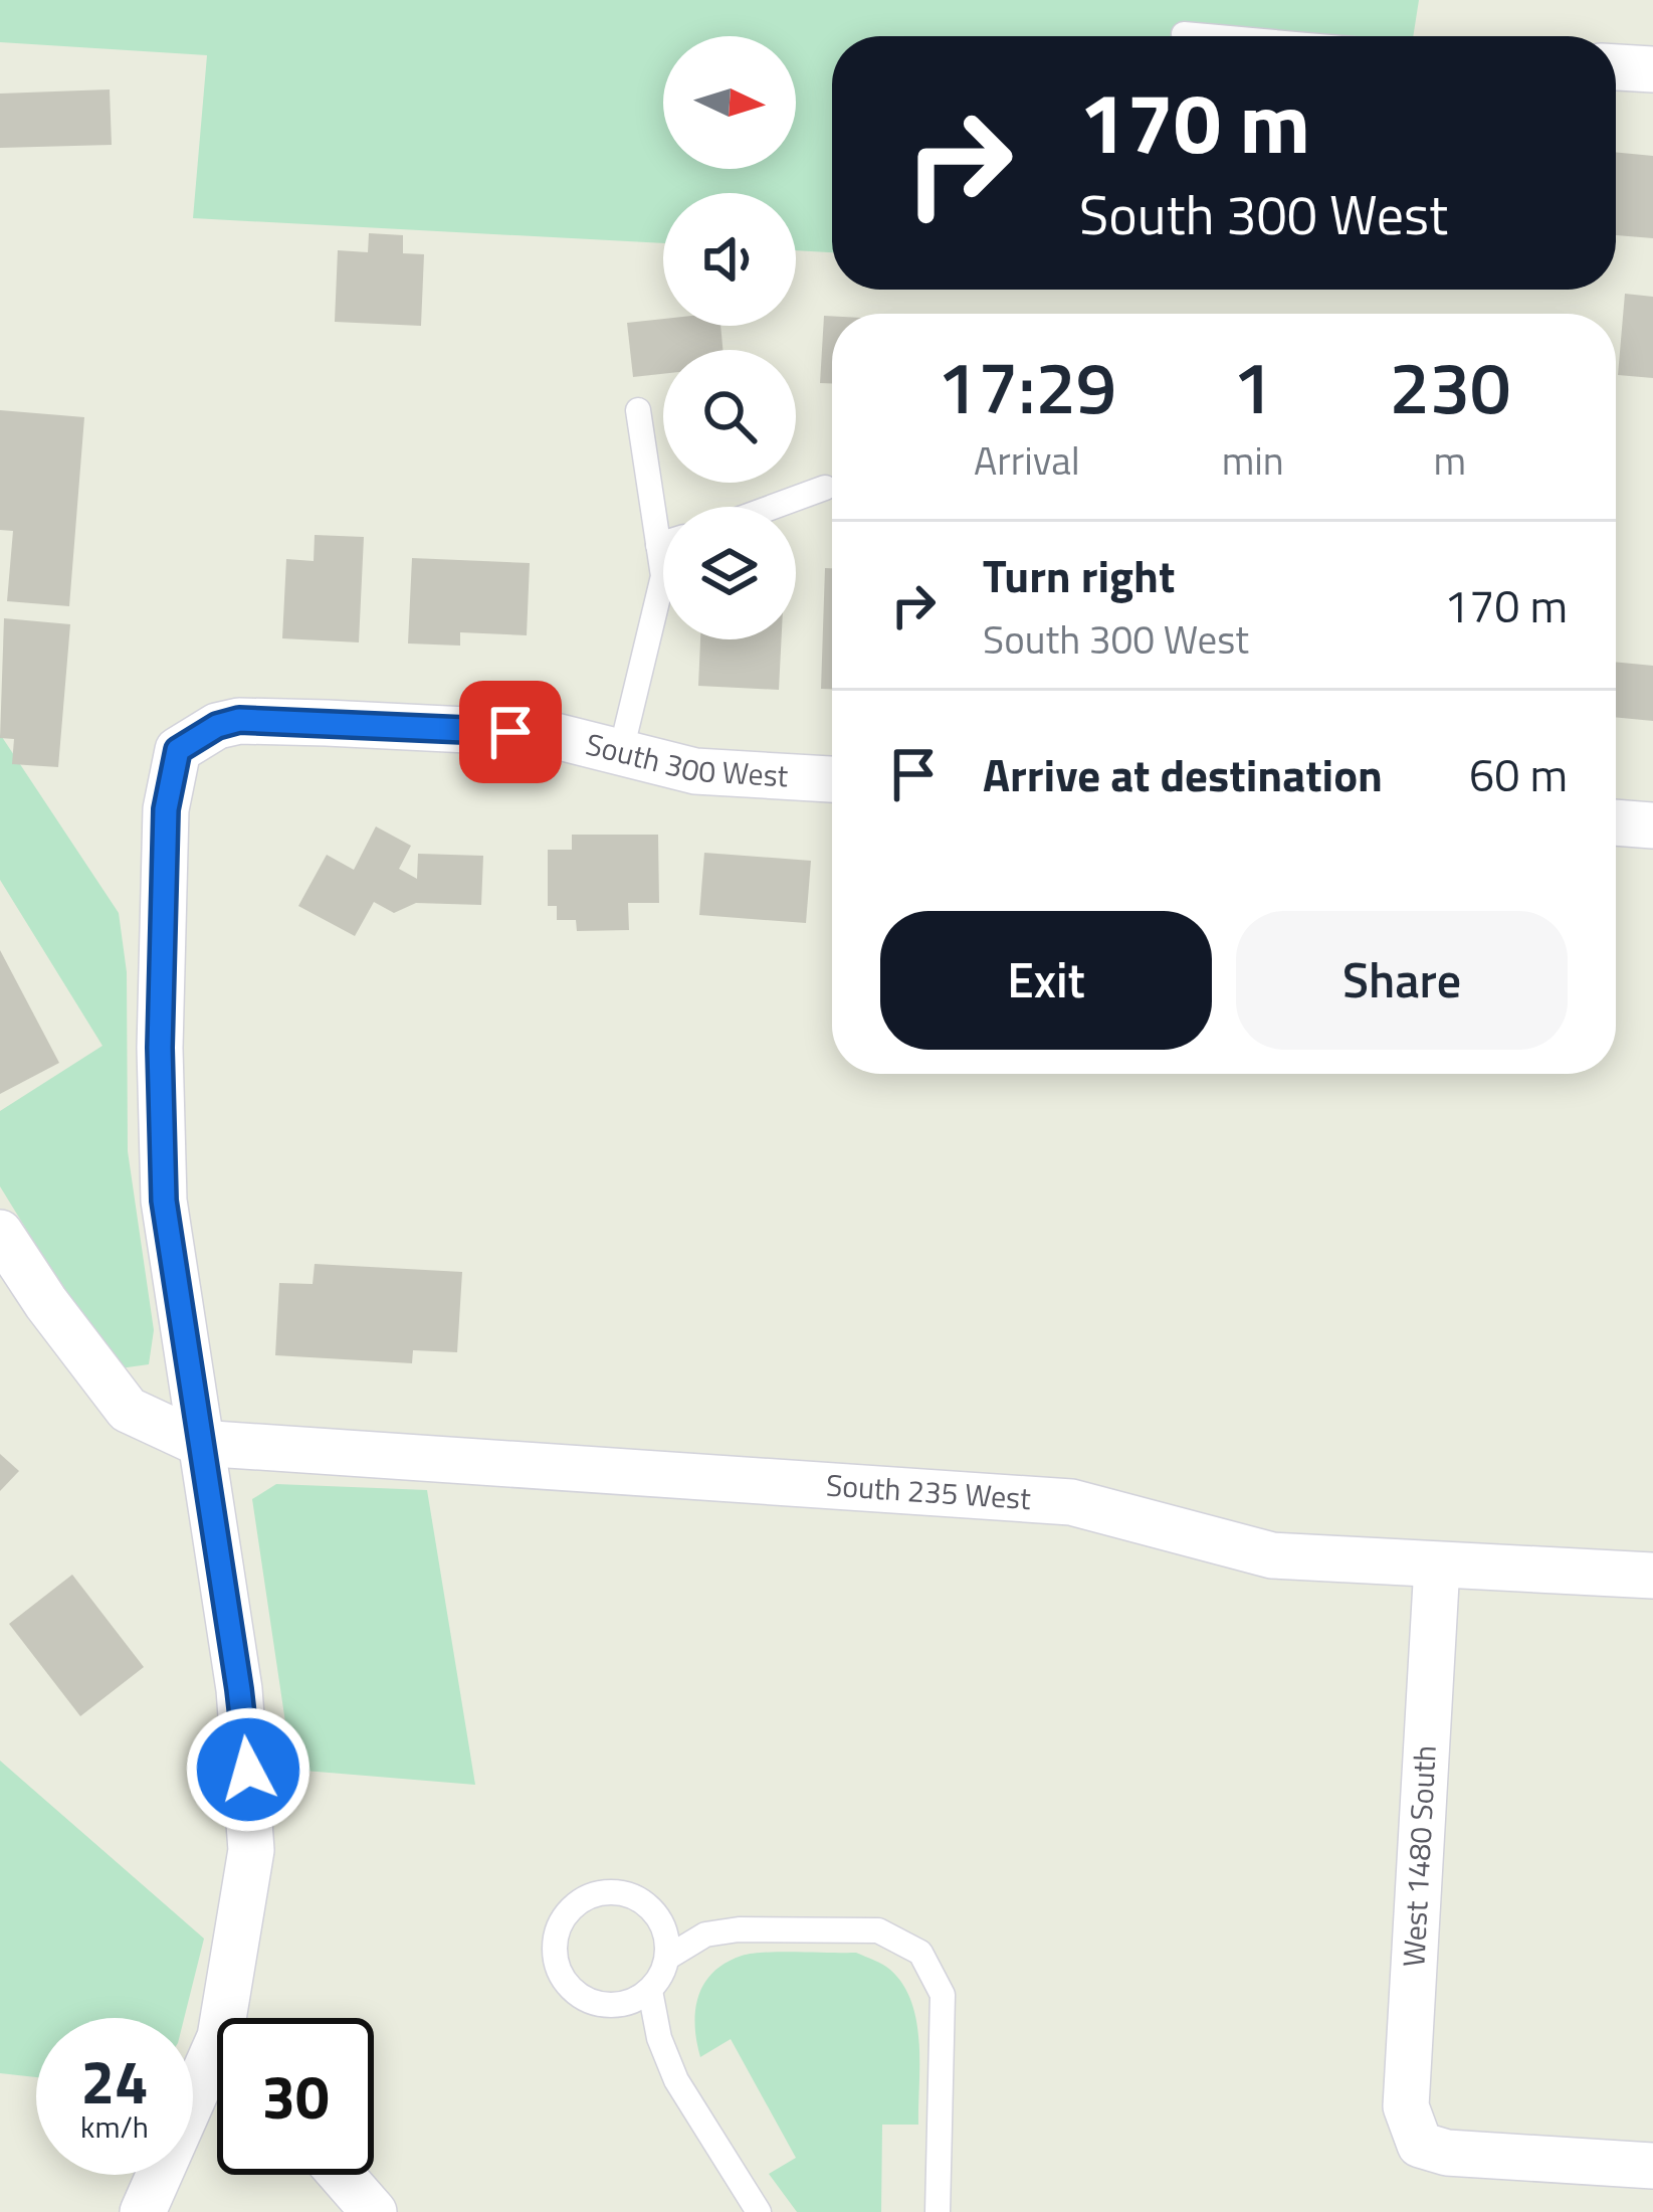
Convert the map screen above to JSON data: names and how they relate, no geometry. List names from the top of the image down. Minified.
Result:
{"streets":{"street":["South 300 West","South 235 West","West 1480 South"]},"crossings":[["South 300 West","South 235 West"],["South 235 West","West 1480 South"]],"north":"right","page":{"turn":["170 m","South 300 West"],"eta":["17:29","Arrival","1","min","230","m"],"list":[{"name":"Turn right","note":"South 300 West","value":"170 m"},{"name":"Arrive at destination","value":"60 m"}],"buttons":["Exit","Share"],"speed":"24 km/h","limit":"30"}}
